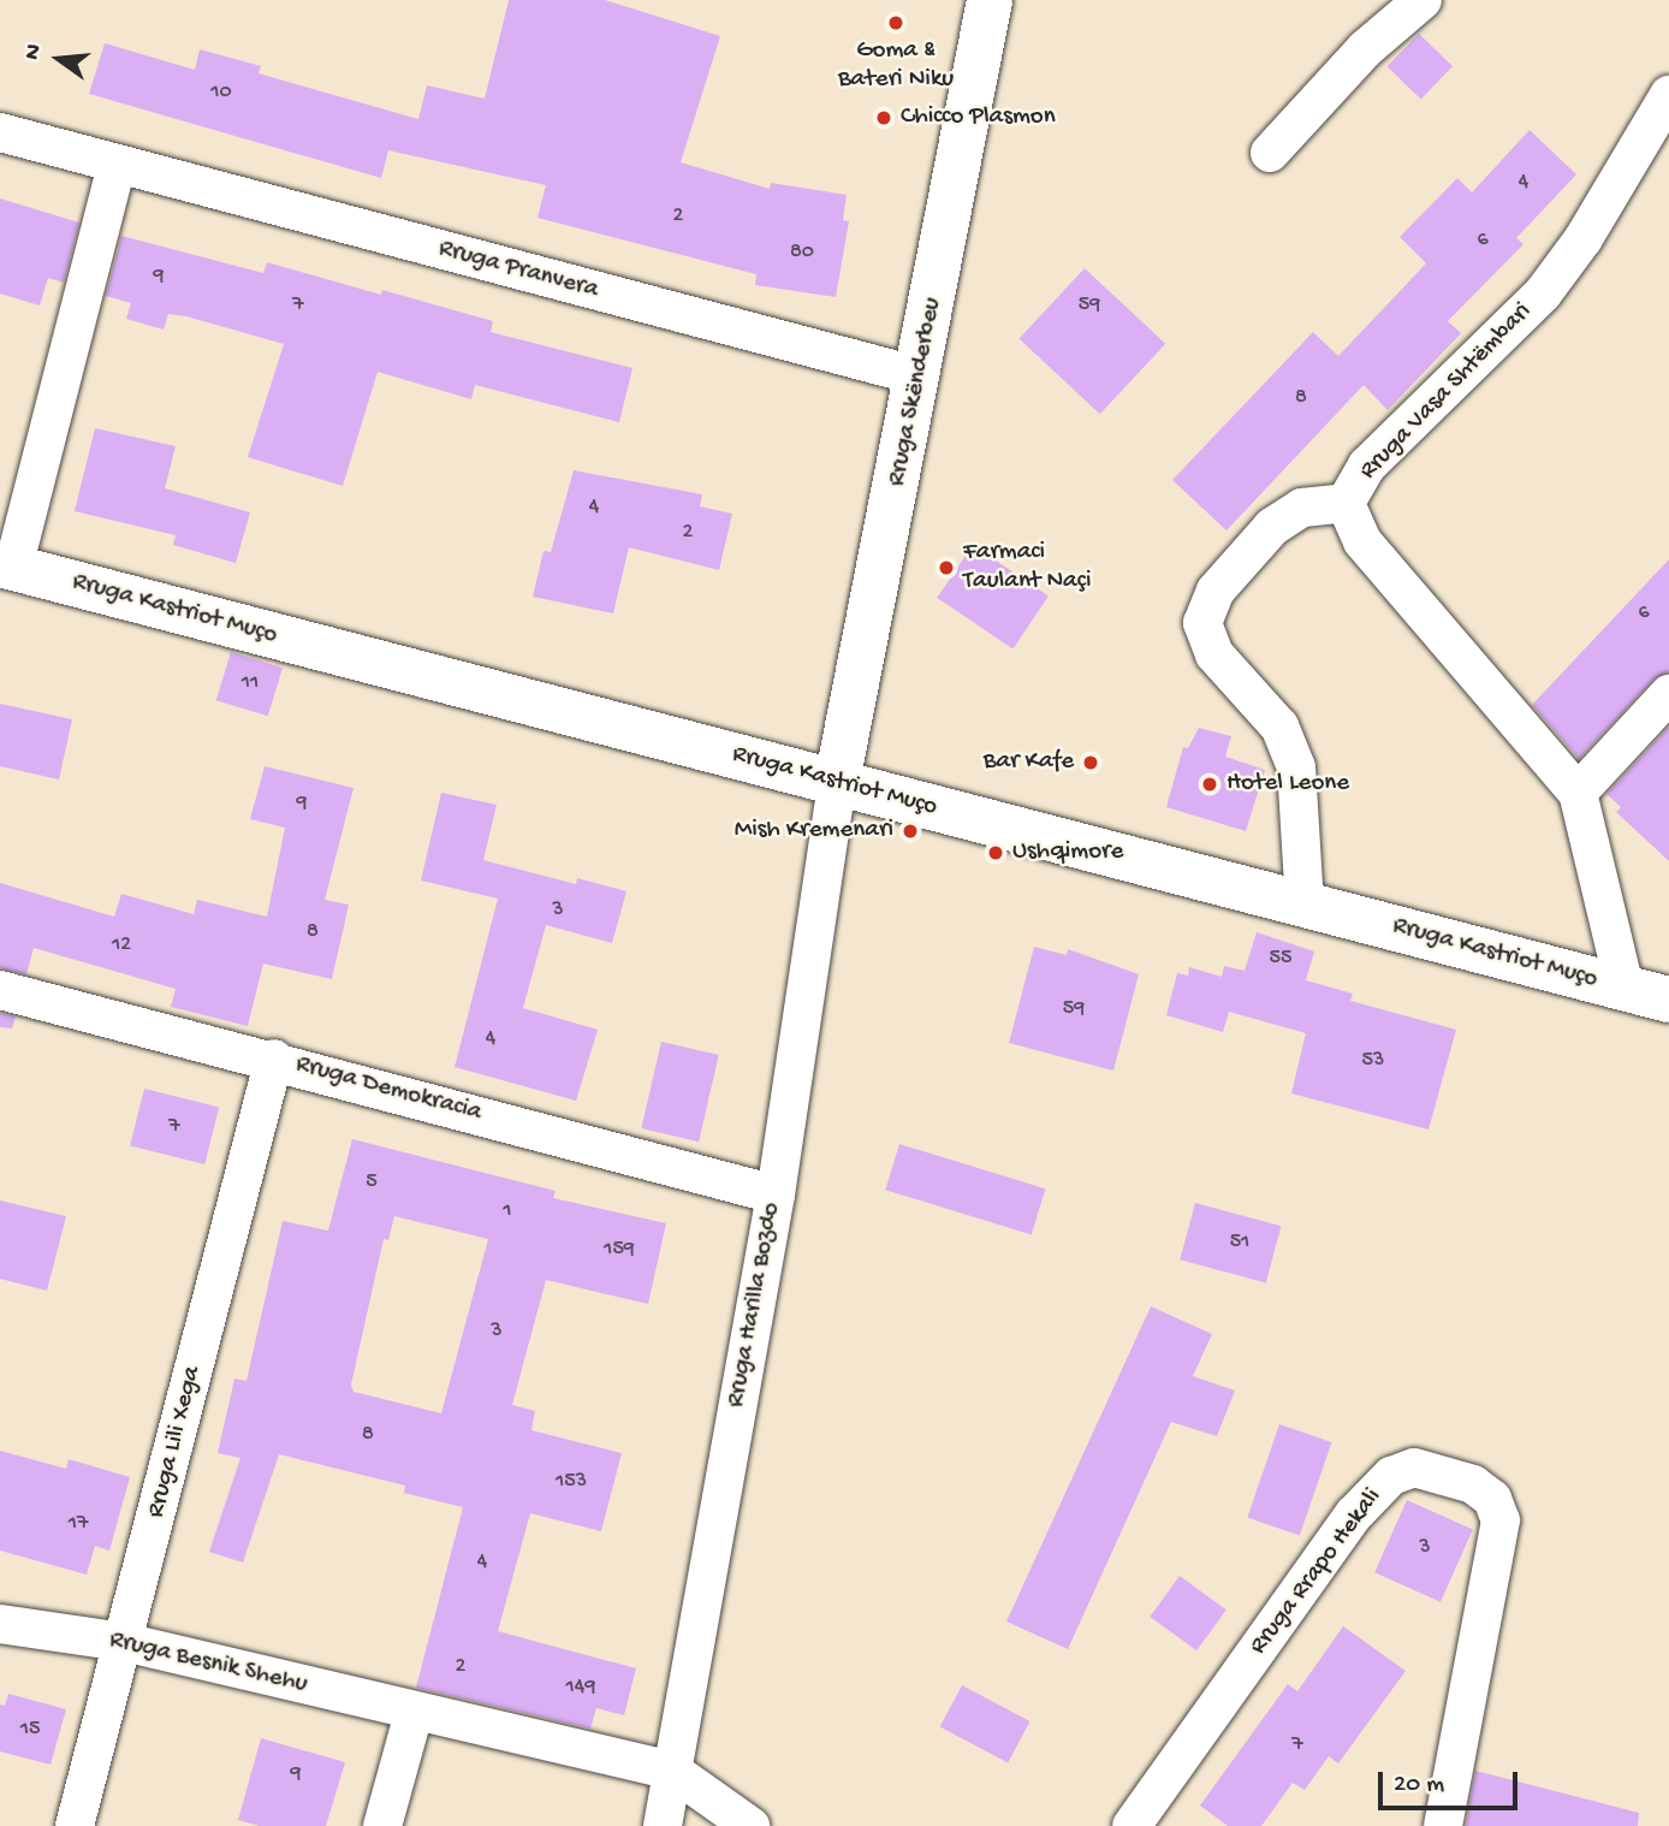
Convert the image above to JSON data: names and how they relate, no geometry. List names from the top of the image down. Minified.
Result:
{"streets":{"street":["Rruga Pranvera","Rruga Skënderbeu","Rruga Vasa Shtëmbari","Rruga Kastriot Muço","Rruga Demokracia","Rruga Harilla Bozdo","Rruga Lili Xega","Rruga Rrapo Hekali","Rruga Besnik Shehu"]},"crossings":[["Rruga Pranvera","Rruga Skënderbeu"],["Rruga Skënderbeu","Rruga Kastriot Muço"],["Rruga Skënderbeu","Rruga Harilla Bozdo"],["Rruga Kastriot Muço","Rruga Harilla Bozdo"],["Rruga Demokracia","Rruga Harilla Bozdo"],["Rruga Demokracia","Rruga Lili Xega"],["Rruga Harilla Bozdo","Rruga Besnik Shehu"],["Rruga Lili Xega","Rruga Besnik Shehu"]],"places":["Goma & Bateri Niku","Chicco Plasmon","Farmaci Taulant Naçi","Bar Kafe","Hotel Leone","Mish Kremenari","Ushqimore"],"house_numbers":["10","4","2","6","80","9","7","59","8","4","2","6","11","9","3","8","12","55","59","4","53","7","5","1","51","159","3","8","153","17","3","4","2","149","15","7","9"],"scale_bar":"20 m","north":"left"}
